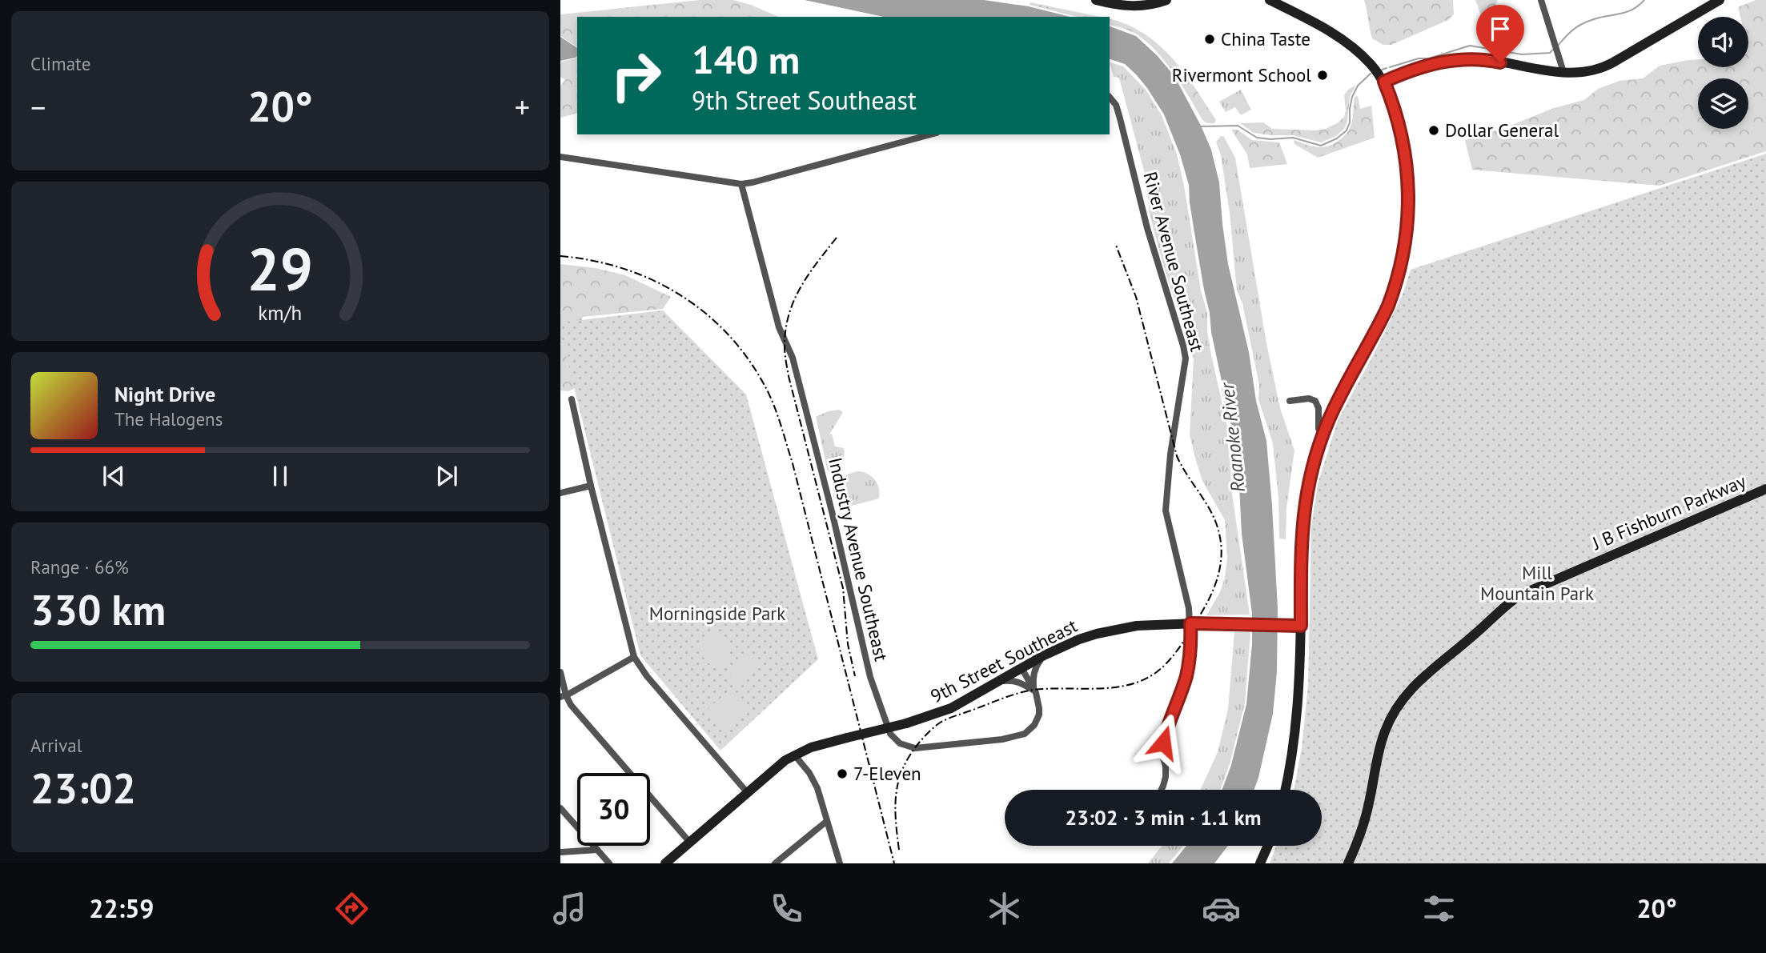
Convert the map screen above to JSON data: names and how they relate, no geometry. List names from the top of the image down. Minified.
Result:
{"streets":{"street":["River Avenue Southeast","J B Fishburn Parkway","Industry Avenue Southeast","9th Street Southeast"]},"crossings":[["River Avenue Southeast","9th Street Southeast"],["Industry Avenue Southeast","9th Street Southeast"]],"water":["Roanoke River"],"parks":["Mill Mountain Park","Morningside Park"],"places":["China Taste","Rivermont School","Dollar General","7-Eleven"],"page":{"tile":["Climate",["Range · 66%","330 km"],["Arrival","23:02"]],"turn":["140 m","9th Street Southeast"],"heat":["−","20°","+"],"song":["Night Drive","The Halogens"],"limit":"30","trip":"23:02 · 3 min · 1.1 km","tabs":["22:59","20°"],"gauge":["29","km/h"]}}
